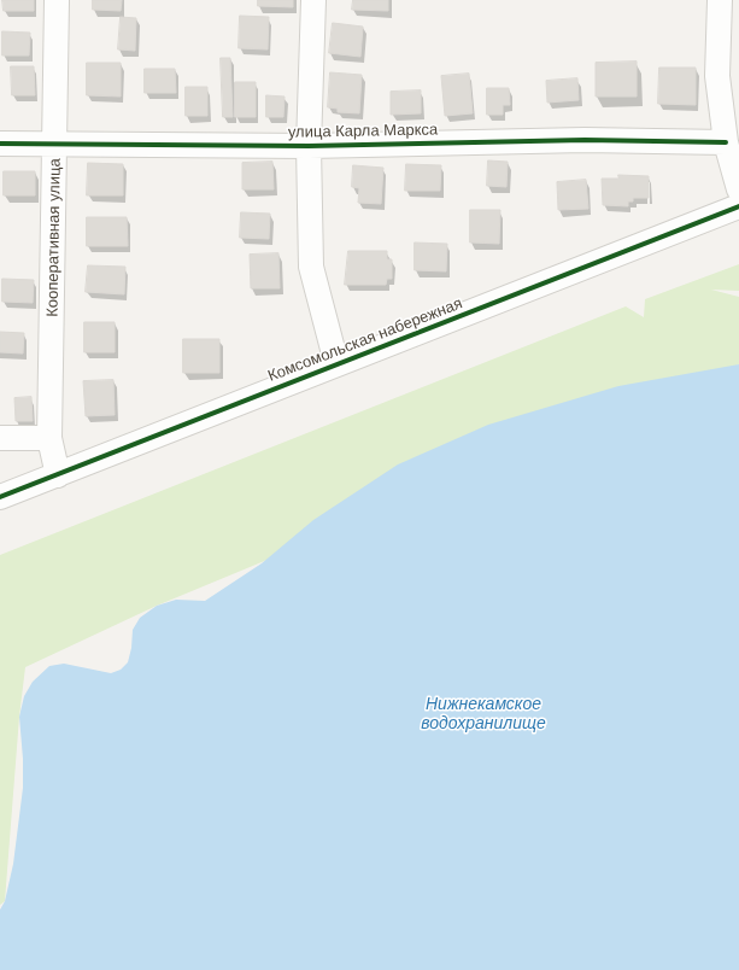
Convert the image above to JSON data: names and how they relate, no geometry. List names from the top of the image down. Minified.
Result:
{"streets":{"street":["улица Карла Маркса","Кооперативная улица","Комсомольская набережная"]},"crossings":[["улица Карла Маркса","Кооперативная улица"],["Кооперативная улица","Комсомольская набережная"]],"water":["Нижнекамское водохранилище"]}
